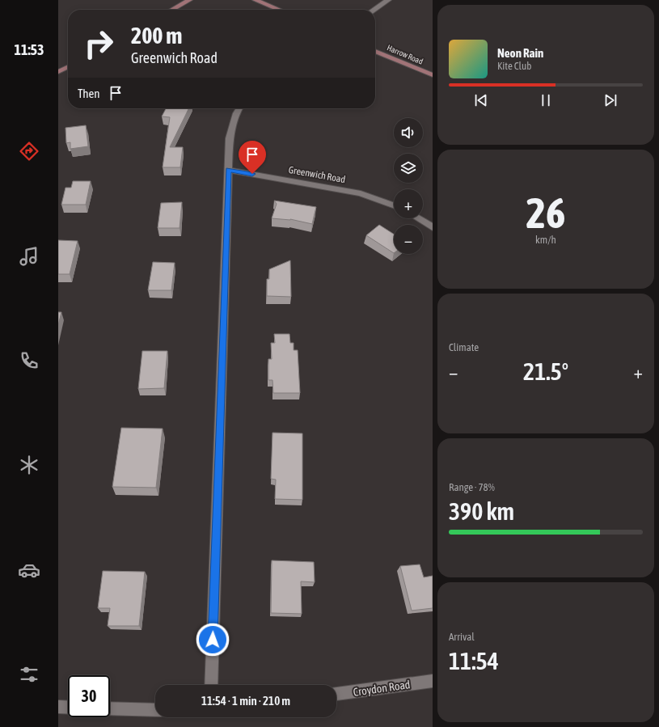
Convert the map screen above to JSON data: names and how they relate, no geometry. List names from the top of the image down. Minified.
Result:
{"streets":{"street":["Harrow Road","Greenwich Road","Croydon Road"]},"page":{"tabs":"11:53","turn":["200 m","Greenwich Road"],"song":["Neon Rain","Kite Club"],"then":"Then","map_buttons":["+","−"],"tile":[["26","km/h"],"Climate",["Range · 78%","390 km"],["Arrival","11:54"]],"heat":["−","21.5°","+"],"limit":"30","trip":"11:54 · 1 min · 210 m"}}
